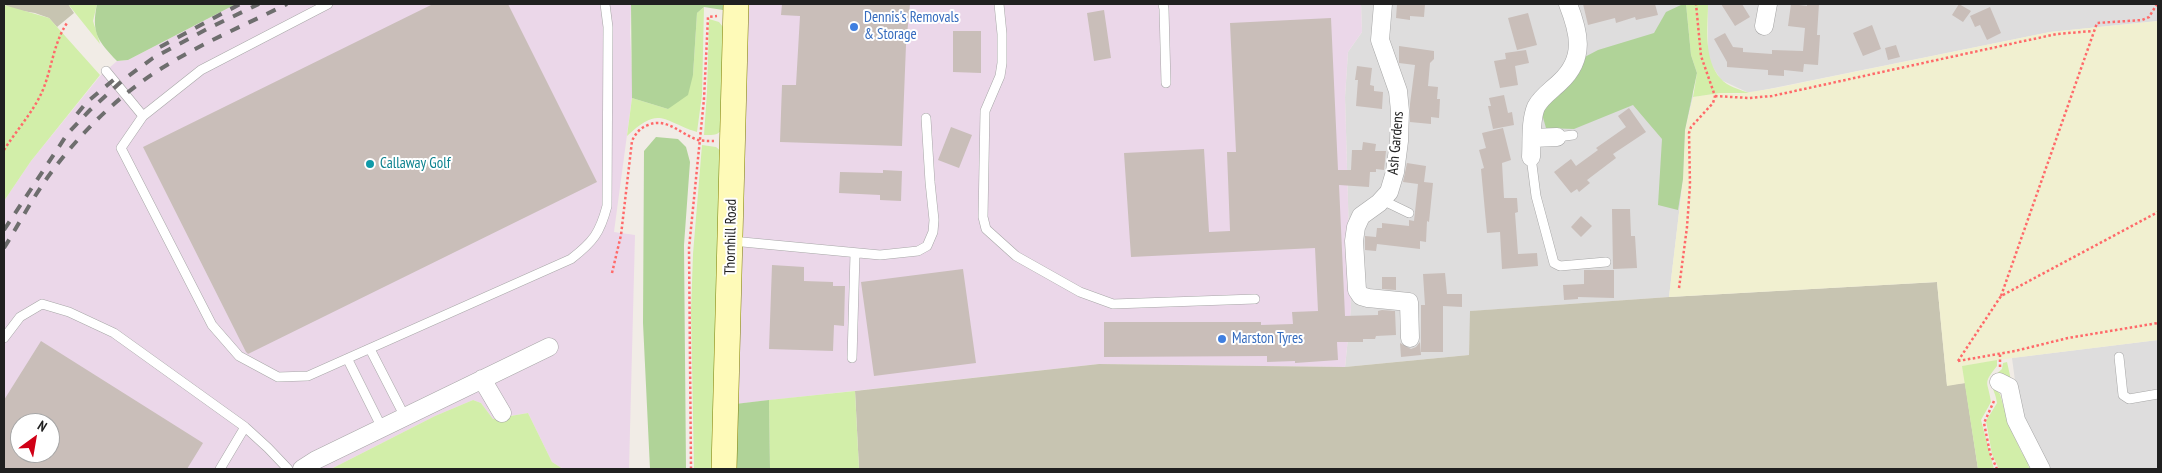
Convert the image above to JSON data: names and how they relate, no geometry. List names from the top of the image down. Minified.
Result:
{"streets":{"street":["Ash Gardens","Thornhill Road"]},"places":["Dennis's Removals & Storage","Callaway Golf","Marston Tyres"],"north":"top right"}
